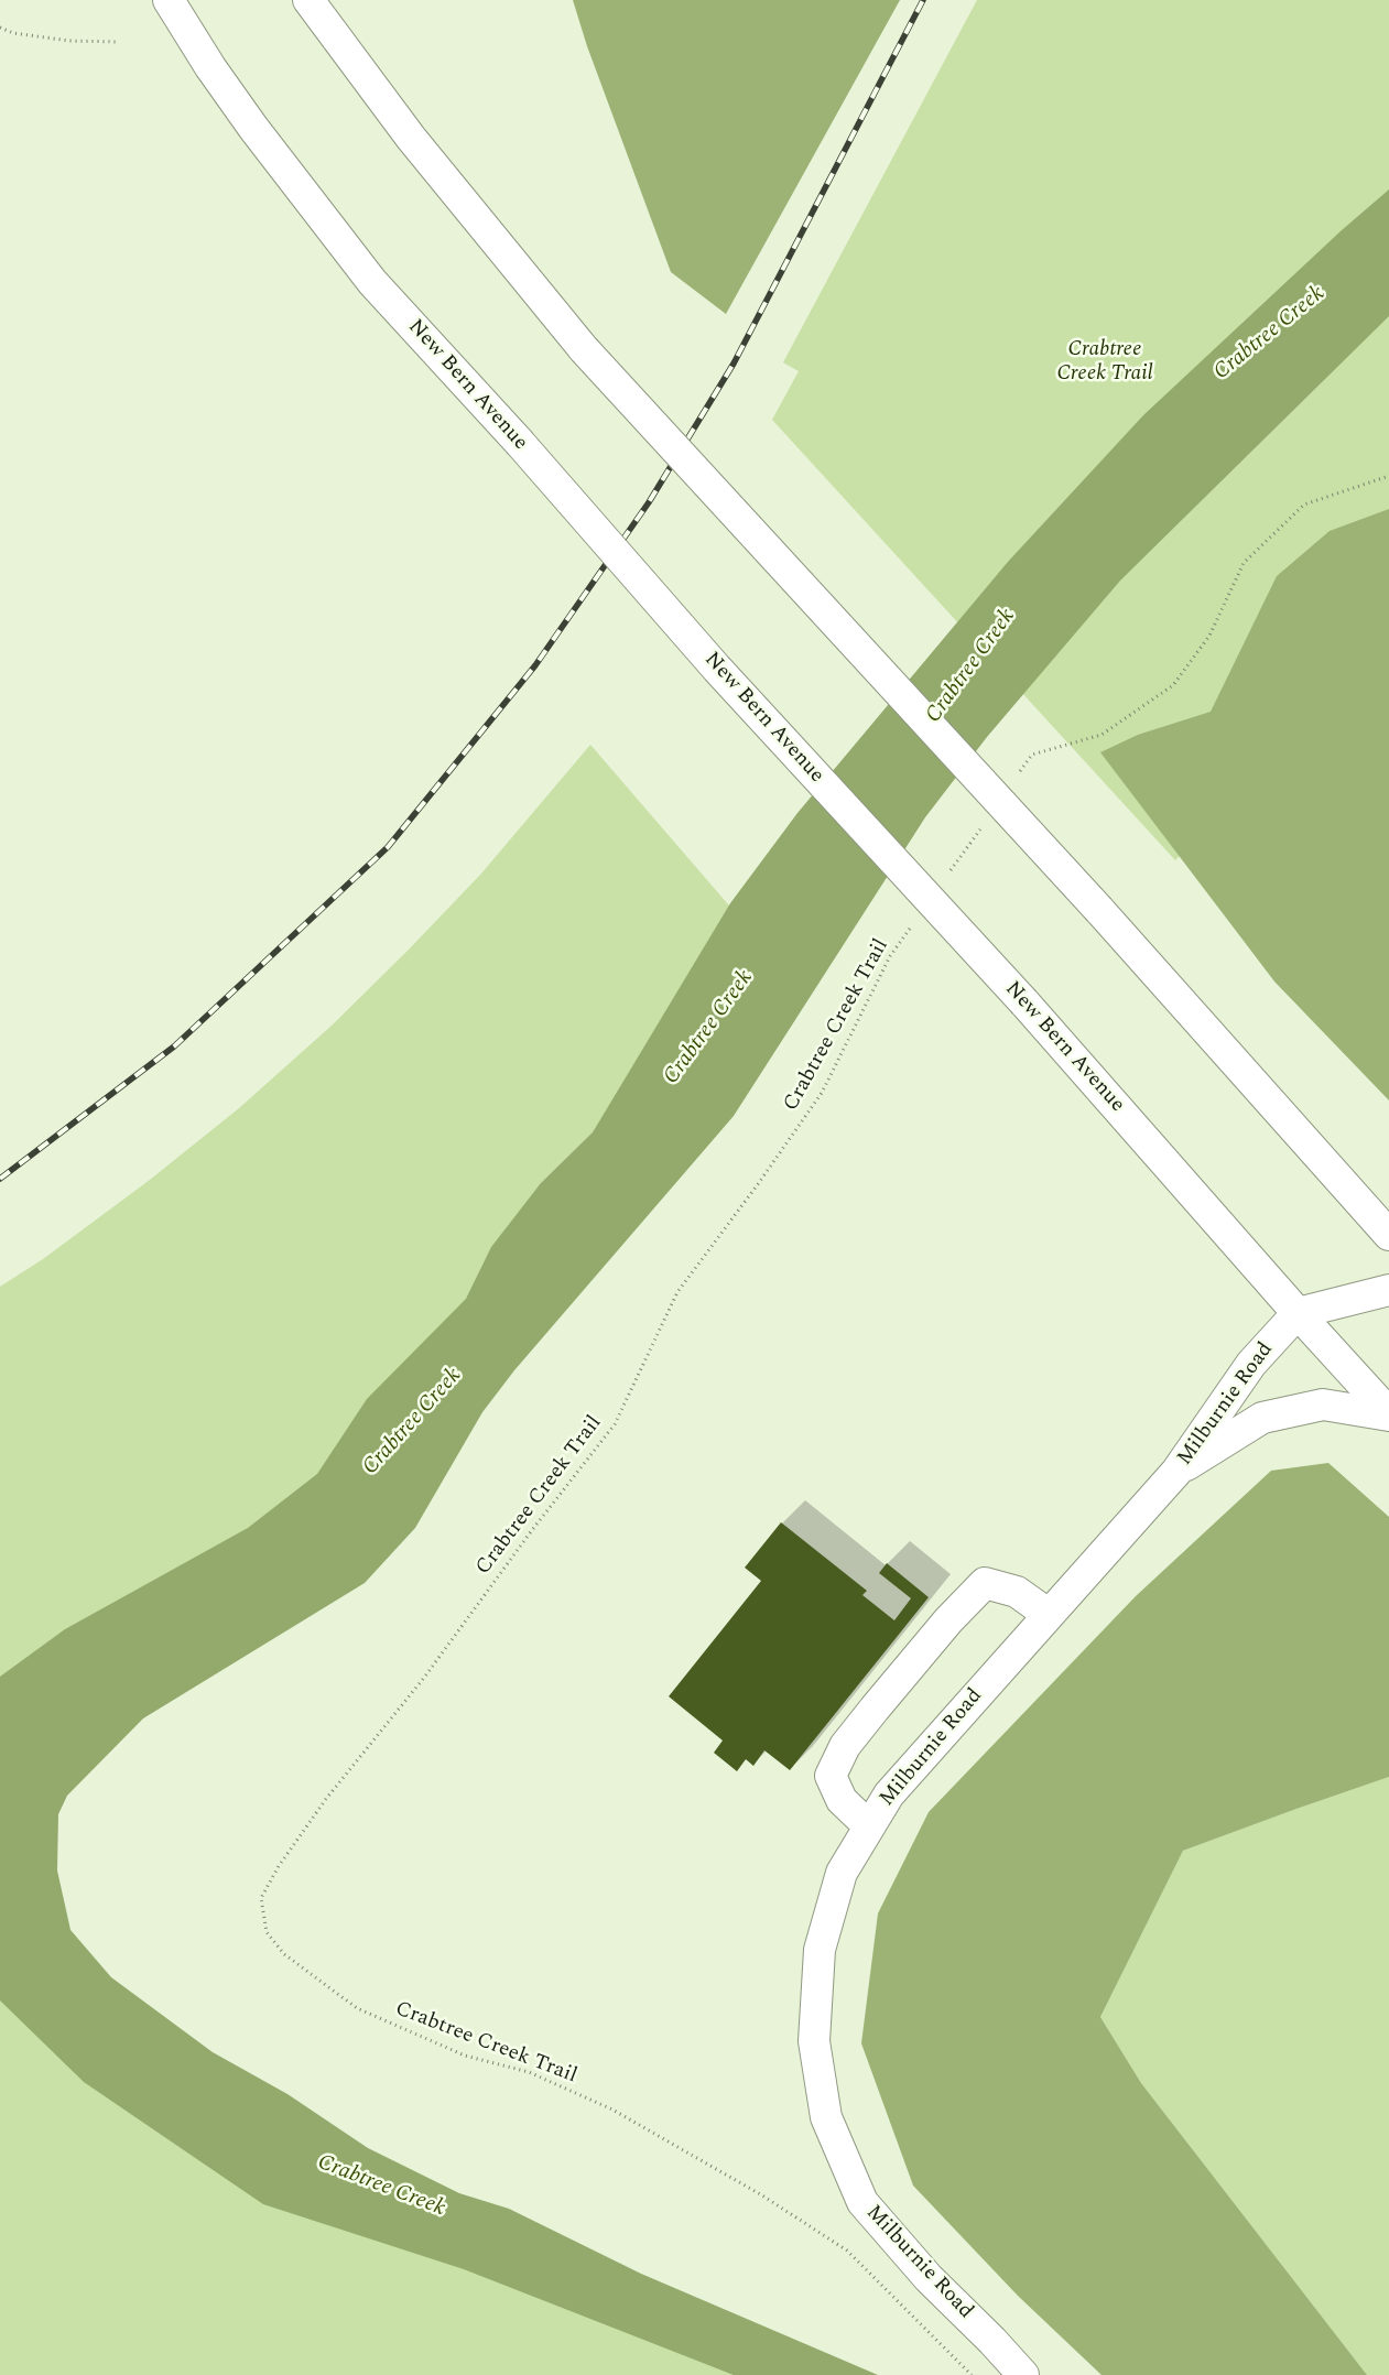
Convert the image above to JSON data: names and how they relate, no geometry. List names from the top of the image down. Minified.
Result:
{"streets":{"main road":["New Bern Avenue","Milburnie Road"],"path":["Crabtree Creek Trail"]},"crossings":[["New Bern Avenue","Milburnie Road"]],"water":["Crabtree Creek"],"parks":["Crabtree Creek Trail"]}
